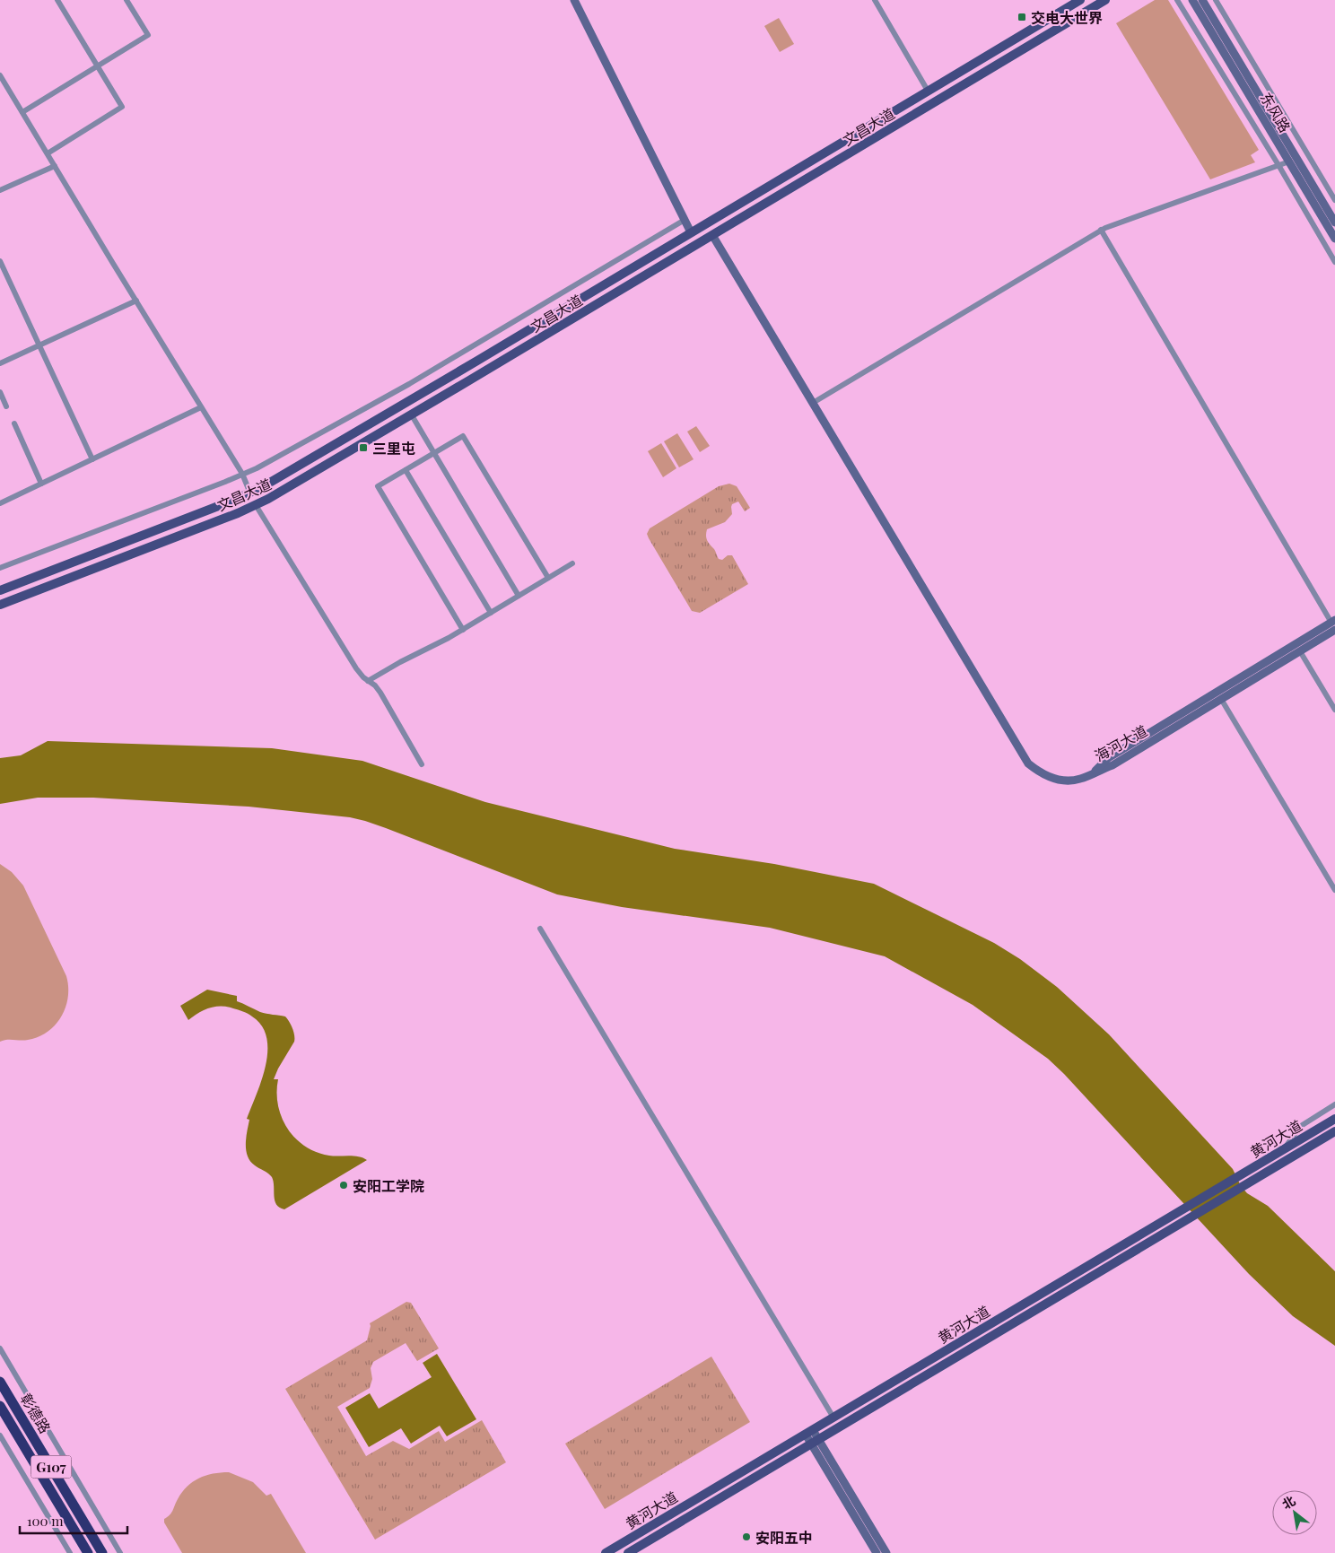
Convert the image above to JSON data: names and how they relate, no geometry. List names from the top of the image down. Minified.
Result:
{"streets":{"highway":["彰德路","G107"],"main road":["文昌大道","黄河大道"],"street":["东风路","海河大道"]},"places":{"transit":["交电大世界","三里屯"],"other":["安阳工学院","安阳五中"]},"scale_bar":"100 m","north":"top left"}
